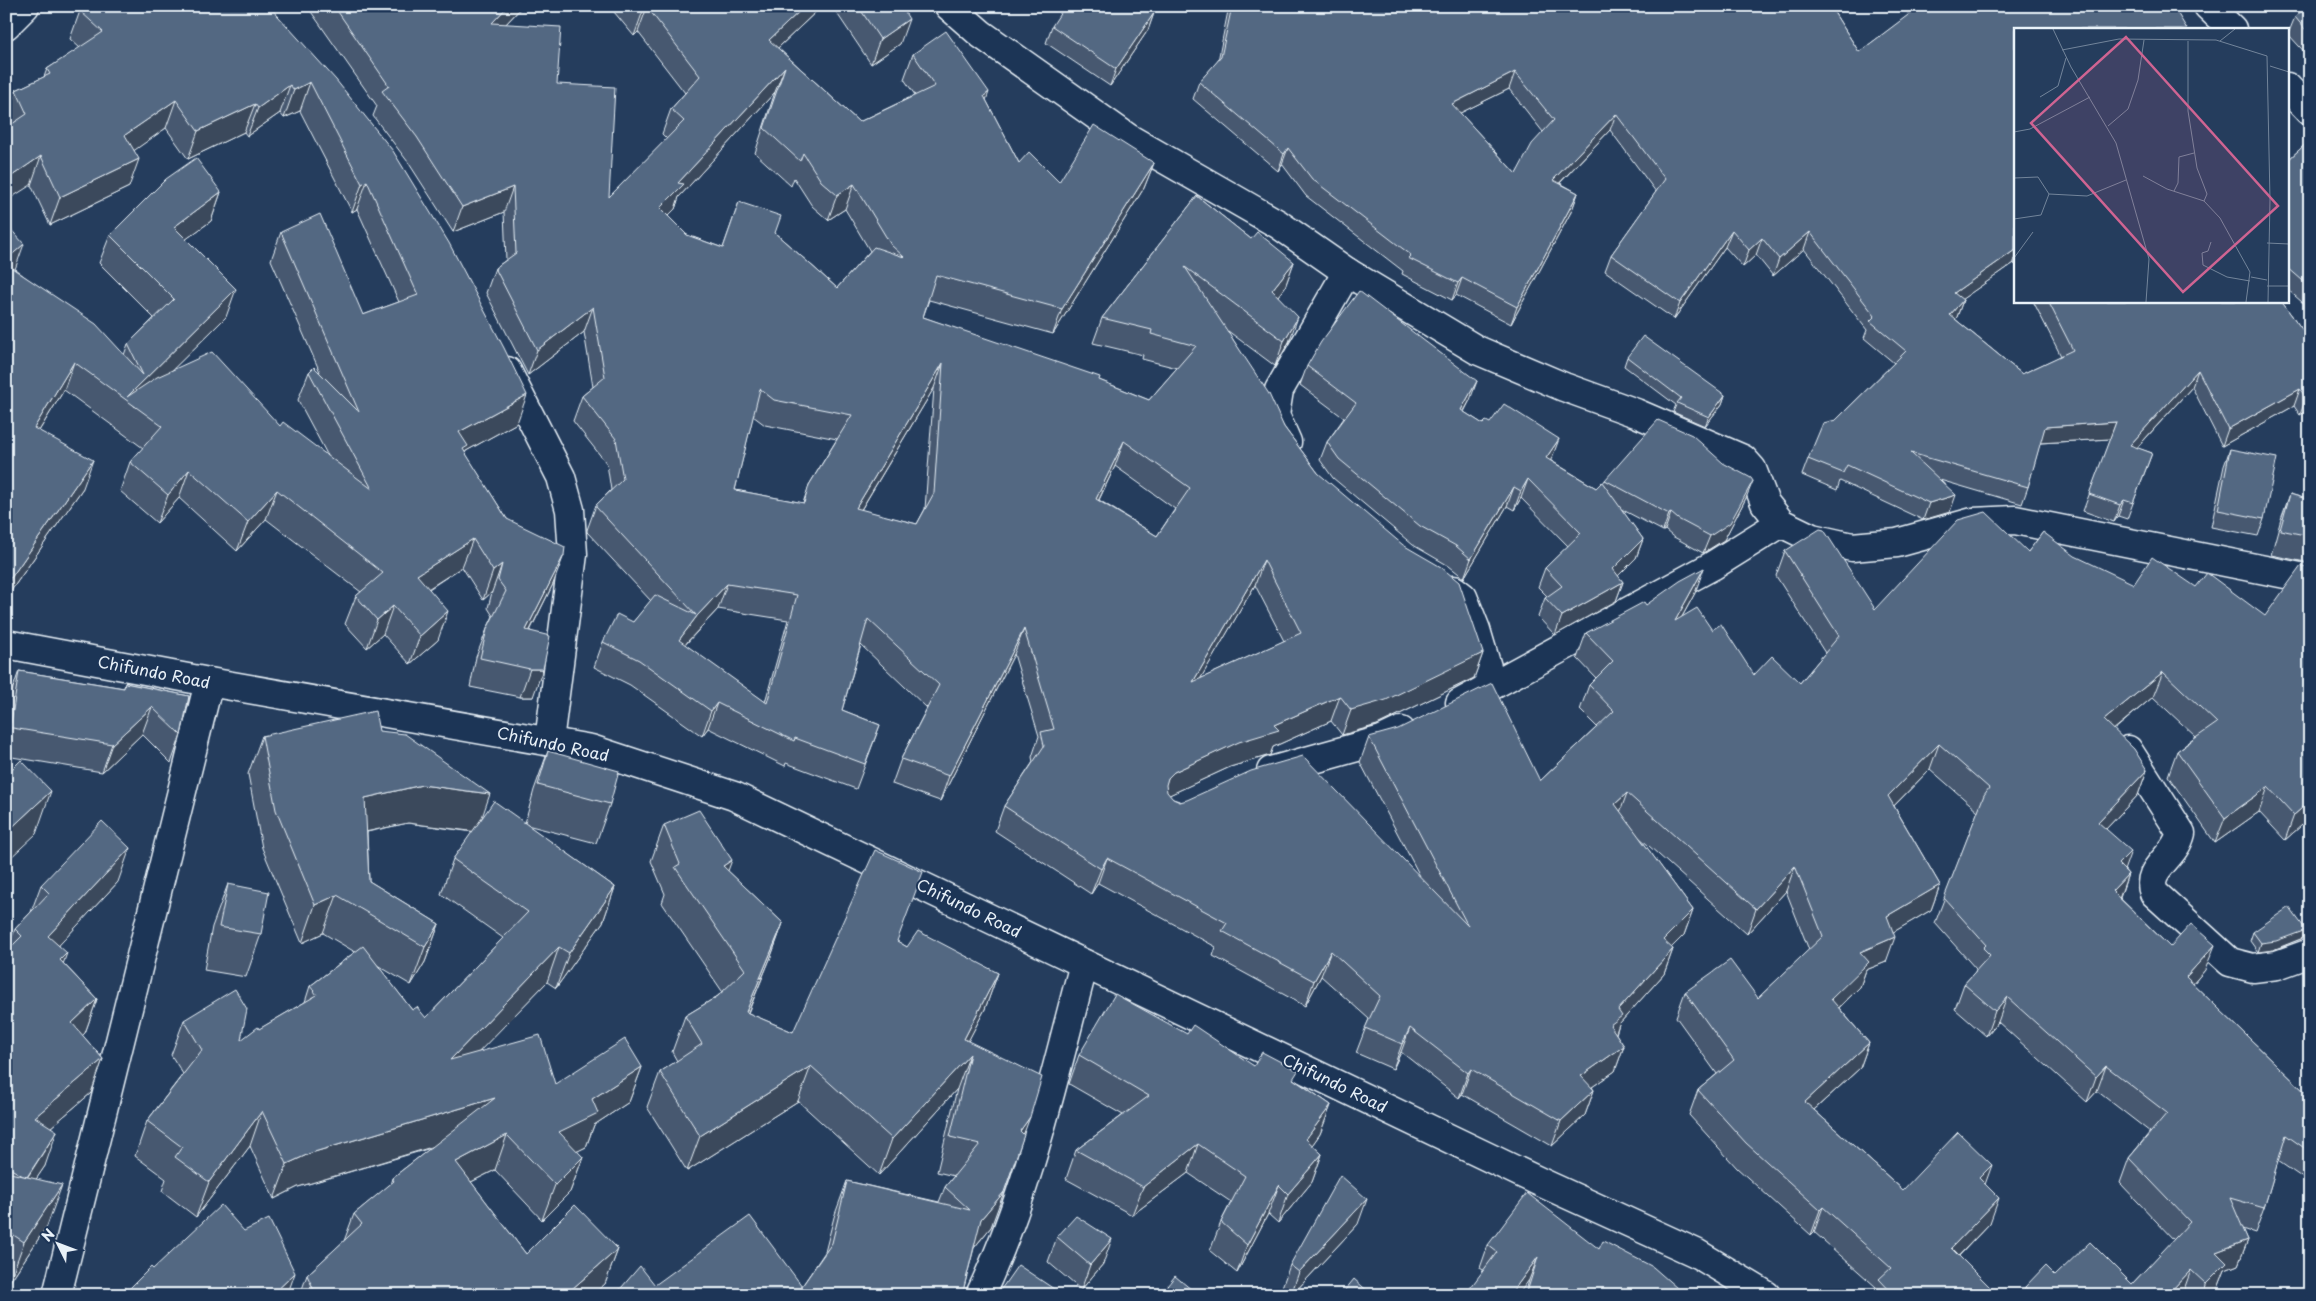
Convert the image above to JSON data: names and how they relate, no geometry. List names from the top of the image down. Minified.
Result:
{"streets":{"street":["Chifundo Road"]},"north":"top left"}
